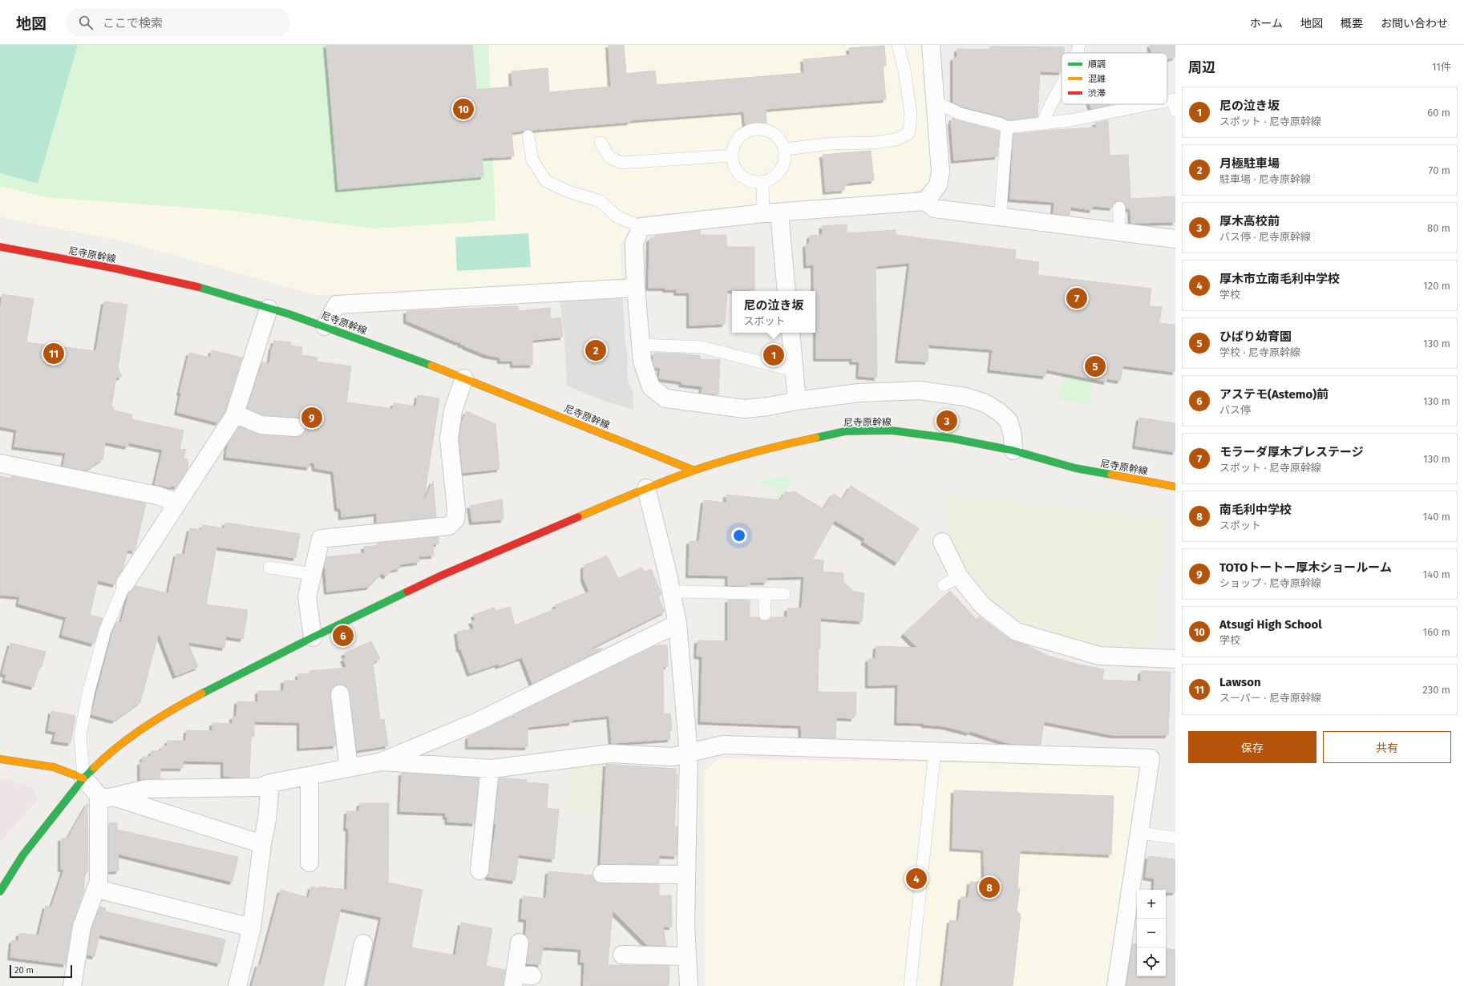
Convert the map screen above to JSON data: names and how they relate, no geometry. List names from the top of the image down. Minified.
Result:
{"streets":{"street":["尼寺原幹線"]},"legend":["順調","混雑","渋滞"],"scale_bar":"20 m","page":{"header":"地図","search":"ここで検索","nav":["ホーム","地図","概要","お問い合わせ"],"heading":["周辺","11件"],"list":[{"mark":"1","name":"尼の泣き坂","note":"スポット · 尼寺原幹線","value":"60 m"},{"mark":"2","name":"月極駐車場","note":"駐車場 · 尼寺原幹線","value":"70 m"},{"mark":"3","name":"厚木高校前","note":"バス停 · 尼寺原幹線","value":"80 m"},{"mark":"4","name":"厚木市立南毛利中学校","note":"学校","value":"120 m"},{"mark":"5","name":"ひばり幼育園","note":"学校 · 尼寺原幹線","value":"130 m"},{"mark":"6","name":"アステモ(Astemo)前","note":"バス停","value":"130 m"},{"mark":"7","name":"モラーダ厚木プレステージ","note":"スポット · 尼寺原幹線","value":"130 m"},{"mark":"8","name":"南毛利中学校","note":"スポット","value":"140 m"},{"mark":"9","name":"TOTOトートー厚木ショールーム","note":"ショップ · 尼寺原幹線","value":"140 m"},{"mark":"10","name":"Atsugi High School","note":"学校","value":"160 m"},{"mark":"11","name":"Lawson","note":"スーパー · 尼寺原幹線","value":"230 m"}],"pins":["10","7","2","11","1","5","9","3","6","4","8"],"popup":["尼の泣き坂","スポット"],"buttons":["保存","共有"],"map_buttons":["+","−"],"scale":"20 m"}}
